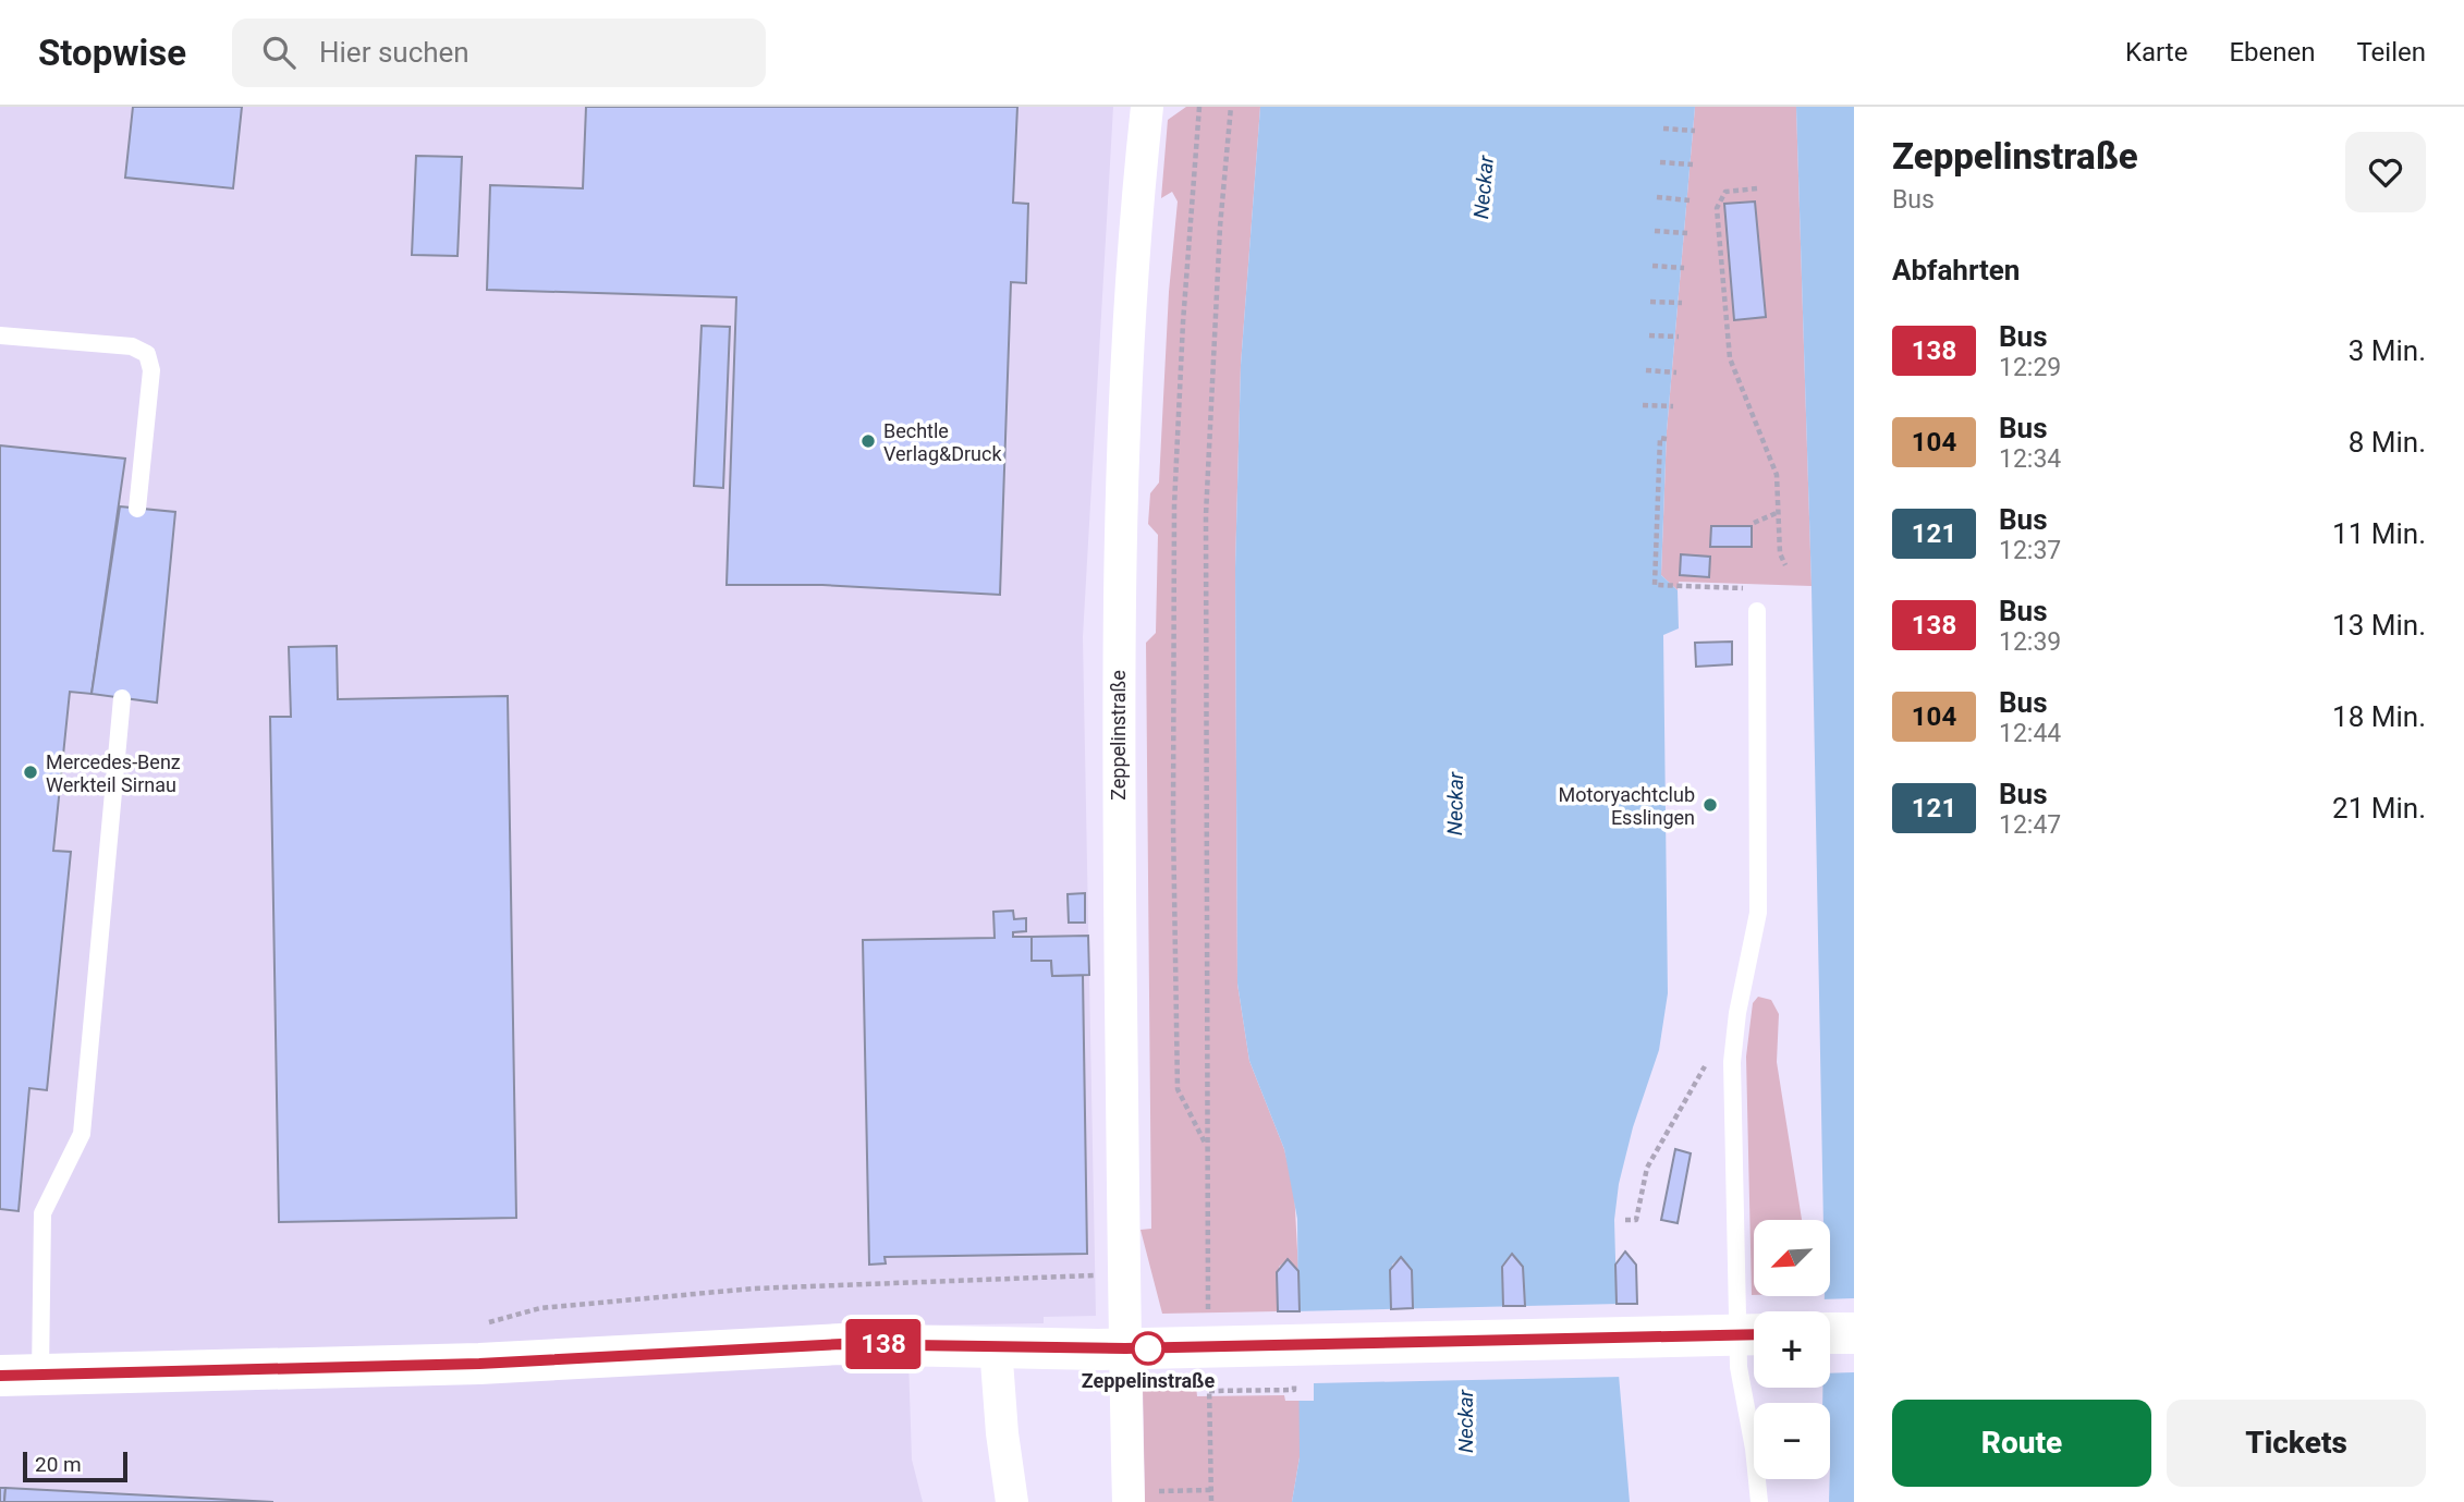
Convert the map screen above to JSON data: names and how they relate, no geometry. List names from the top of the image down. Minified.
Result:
{"streets":{"street":["Zeppelinstraße"]},"water":["Neckar"],"places":["Bechtle Verlag&Druck","Mercedes-Benz Werkteil Sirnau","Motoryachtclub Esslingen","Zeppelinstraße"],"lines":["bus line 138"],"scale_bar":"20 m","north":"bottom left","page":{"header":"Stopwise","search":"Hier suchen","nav":["Karte","Ebenen","Teilen"],"on_map":"138","heading":[["Zeppelinstraße","Bus"],"Abfahrten"],"list":[{"mark":"138","name":"Bus","note":"12:29","value":"3 Min."},{"mark":"104","name":"Bus","note":"12:34","value":"8 Min."},{"mark":"121","name":"Bus","note":"12:37","value":"11 Min."},{"mark":"138","name":"Bus","note":"12:39","value":"13 Min."},{"mark":"104","name":"Bus","note":"12:44","value":"18 Min."},{"mark":"121","name":"Bus","note":"12:47","value":"21 Min."}],"map_buttons":["+","−"],"buttons":["Route","Tickets"],"scale":"20 m"}}
